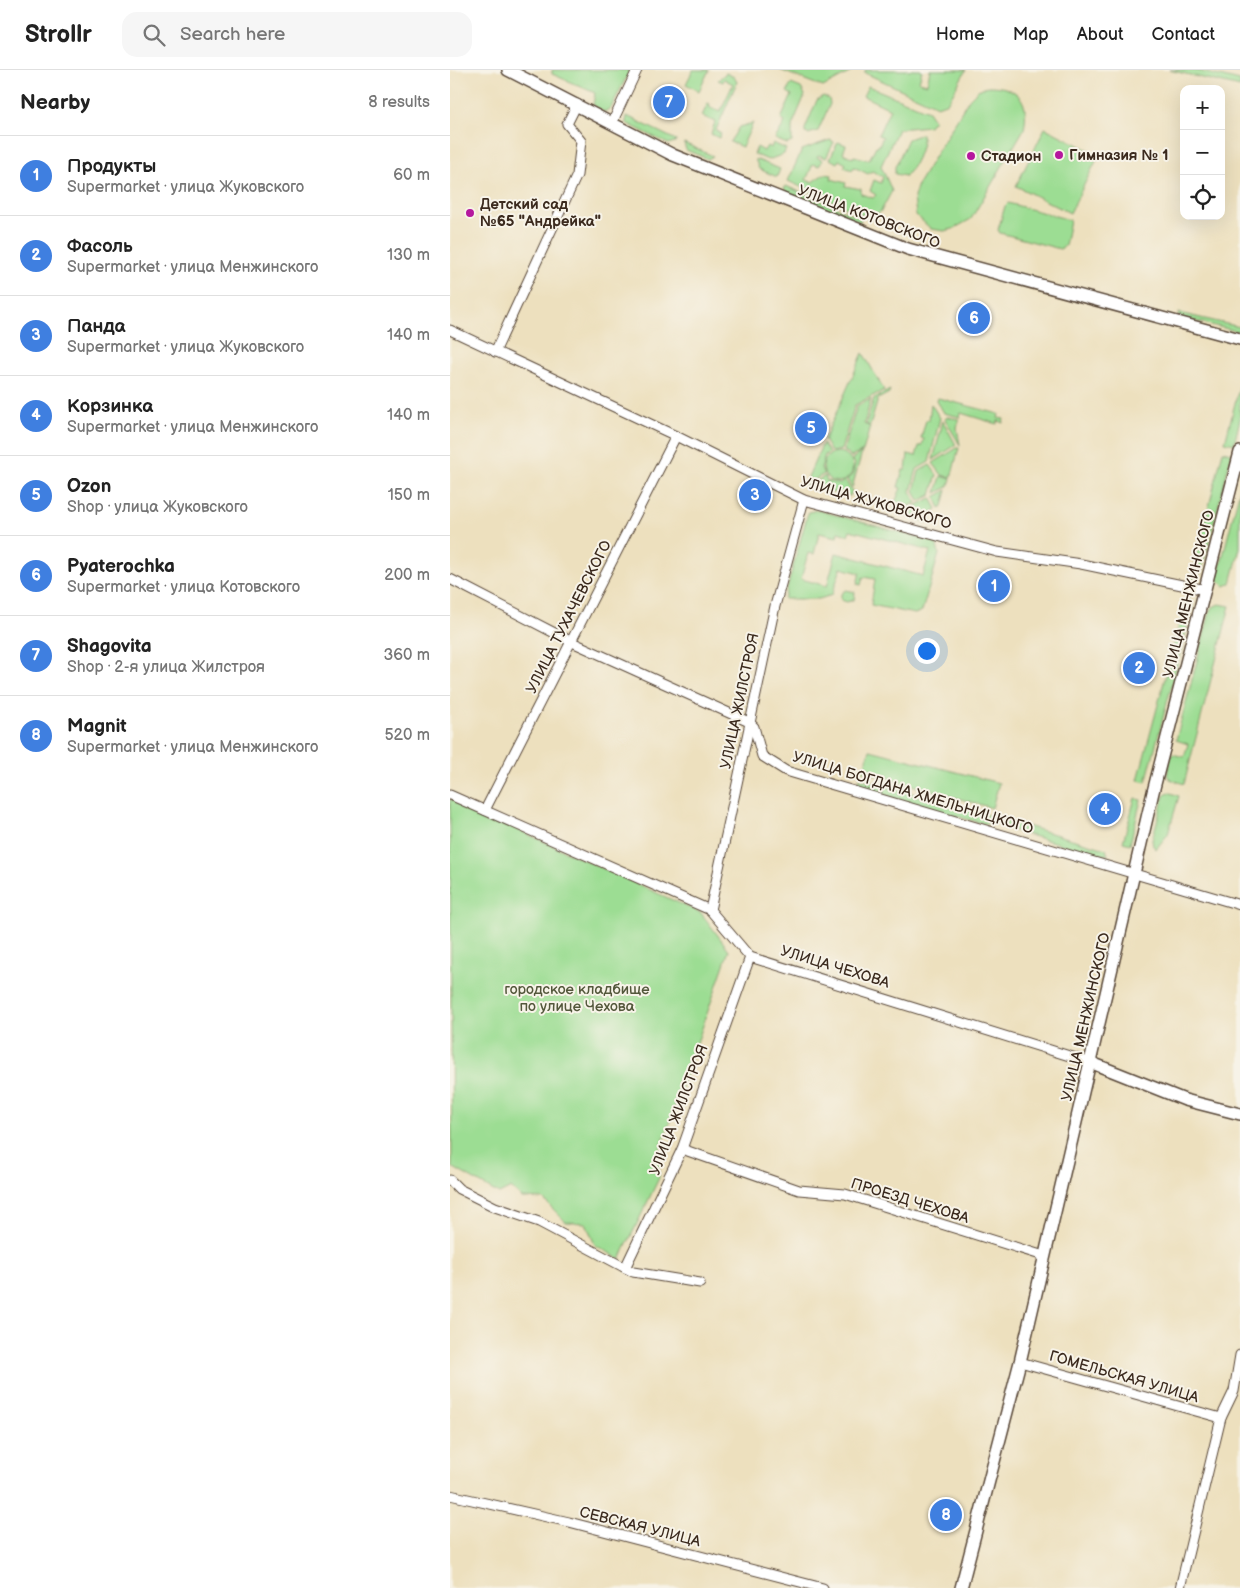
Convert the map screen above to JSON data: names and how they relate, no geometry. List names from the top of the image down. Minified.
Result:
{"streets":{"street":["УЛИЦА КОТОВСКОГО","УЛИЦА ЖУКОВСКОГО","УЛИЦА МЕНЖИНСКОГО","УЛИЦА ТУХАЧЕВСКОГО","УЛИЦА ЖИЛСТРОЯ","УЛИЦА БОГДАНА ХМЕЛЬНИЦКОГО","УЛИЦА ЧЕХОВА","ПРОЕЗД ЧЕХОВА","ГОМЕЛЬСКАЯ УЛИЦА","СЕВСКАЯ УЛИЦА"]},"crossings":[["УЛИЦА ЖУКОВСКОГО","УЛИЦА МЕНЖИНСКОГО"],["УЛИЦА ЖУКОВСКОГО","УЛИЦА ТУХАЧЕВСКОГО"],["УЛИЦА ЖУКОВСКОГО","УЛИЦА ЖИЛСТРОЯ"],["УЛИЦА МЕНЖИНСКОГО","УЛИЦА БОГДАНА ХМЕЛЬНИЦКОГО"],["УЛИЦА МЕНЖИНСКОГО","УЛИЦА ЧЕХОВА"],["УЛИЦА МЕНЖИНСКОГО","ПРОЕЗД ЧЕХОВА"],["УЛИЦА МЕНЖИНСКОГО","ГОМЕЛЬСКАЯ УЛИЦА"],["УЛИЦА ЖИЛСТРОЯ","УЛИЦА БОГДАНА ХМЕЛЬНИЦКОГО"],["УЛИЦА ЖИЛСТРОЯ","УЛИЦА ЧЕХОВА"],["УЛИЦА ЖИЛСТРОЯ","ПРОЕЗД ЧЕХОВА"]],"parks":["городское кладбище по улице Чехова"],"places":["Гимназия № 1","Стадион","Детский сад №65 \"Андрейка\""],"page":{"header":"Strollr","search":"Search here","nav":["Home","Map","About","Contact"],"heading":["Nearby","8 results"],"pins":["7","6","5","3","1","2","4","8"],"map_buttons":["+","−"],"list":[{"mark":"1","name":"Продукты","note":"Supermarket · улица Жуковского","value":"60 m"},{"mark":"2","name":"Фасоль","note":"Supermarket · улица Менжинского","value":"130 m"},{"mark":"3","name":"Панда","note":"Supermarket · улица Жуковского","value":"140 m"},{"mark":"4","name":"Корзинка","note":"Supermarket · улица Менжинского","value":"140 m"},{"mark":"5","name":"Ozon","note":"Shop · улица Жуковского","value":"150 m"},{"mark":"6","name":"Pyaterochka","note":"Supermarket · улица Котовского","value":"200 m"},{"mark":"7","name":"Shagovita","note":"Shop · 2-я улица Жилстроя","value":"360 m"},{"mark":"8","name":"Magnit","note":"Supermarket · улица Менжинского","value":"520 m"}]}}
